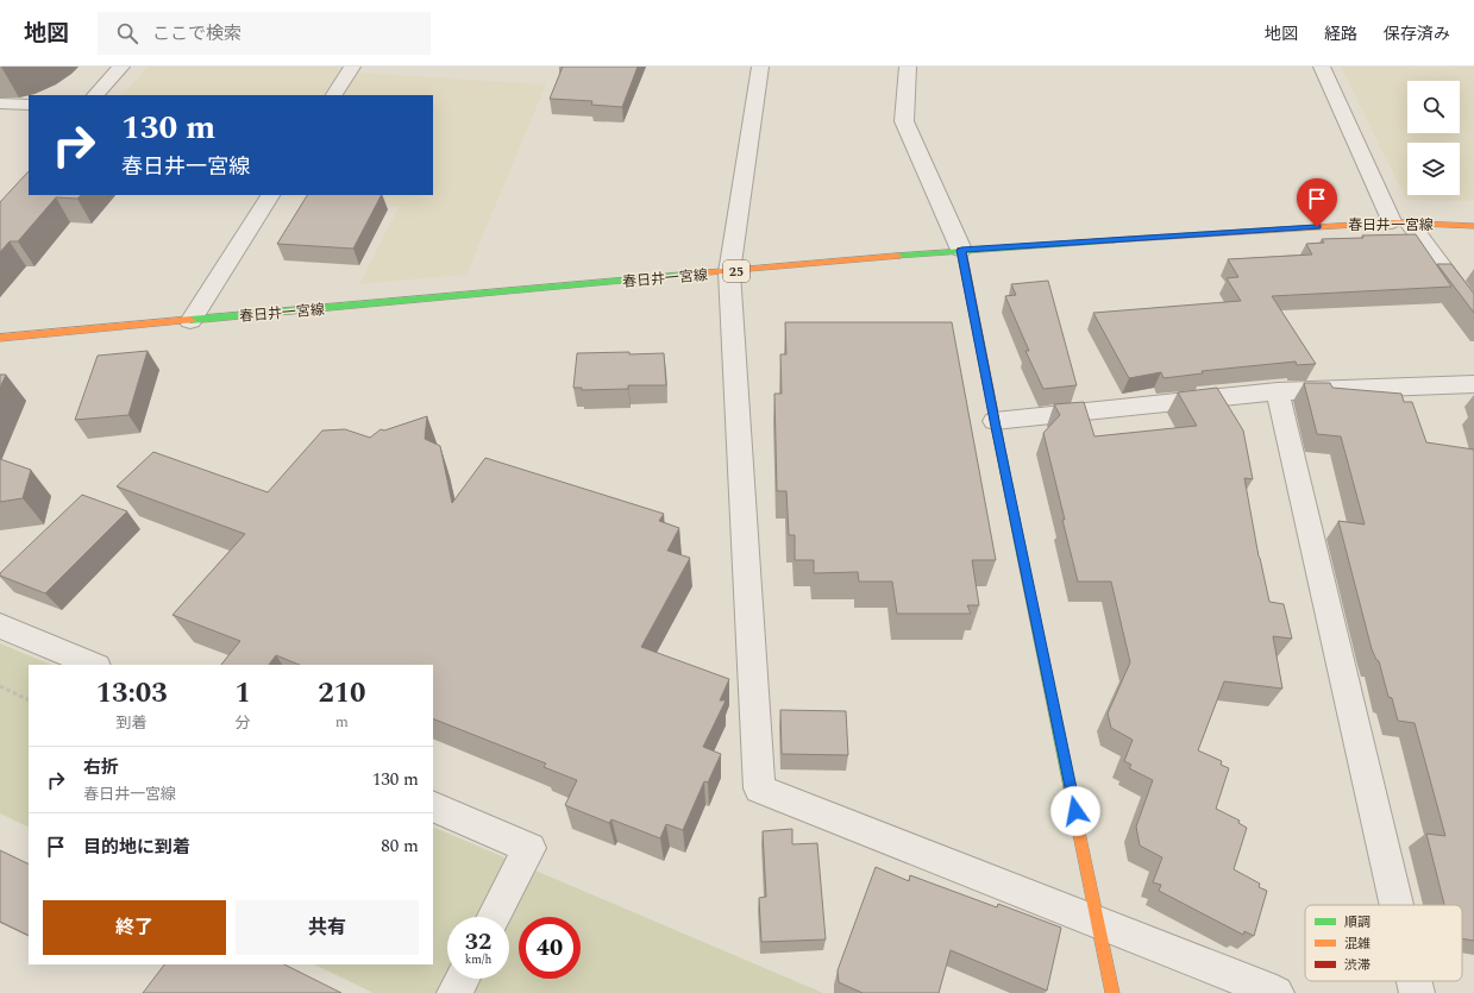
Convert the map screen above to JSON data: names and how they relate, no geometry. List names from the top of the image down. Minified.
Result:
{"streets":{"main road":["春日井一宮線","25"]},"legend":["順調","混雑","渋滞"],"page":{"header":"地図","search":"ここで検索","nav":["地図","経路","保存済み"],"turn":["130 m","春日井一宮線"],"eta":["13:03","到着","1","分","210","m"],"list":[{"name":"右折","note":"春日井一宮線","value":"130 m"},{"name":"目的地に到着","value":"80 m"}],"buttons":["終了","共有"],"speed":"32 km/h","limit":"40"}}
